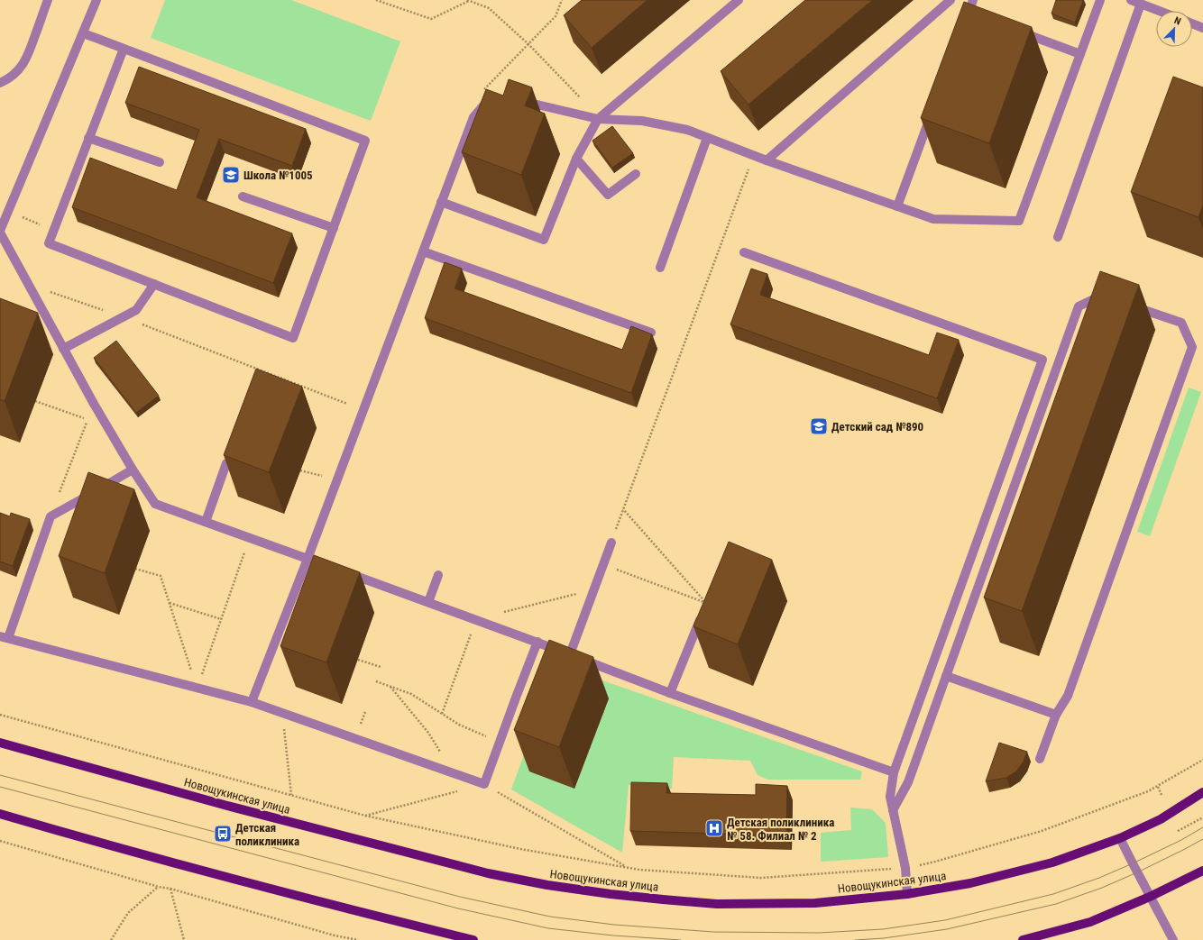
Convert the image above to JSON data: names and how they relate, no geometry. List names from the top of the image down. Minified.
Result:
{"streets":{"main road":["Новощукинская улица"]},"places":{"school or university":["Школа №1005","Детский сад №890"],"hospital":["Детская поликлиника № 58. Филиал № 2"],"bus stop":["Детская поликлиника"]},"north":"top right"}
